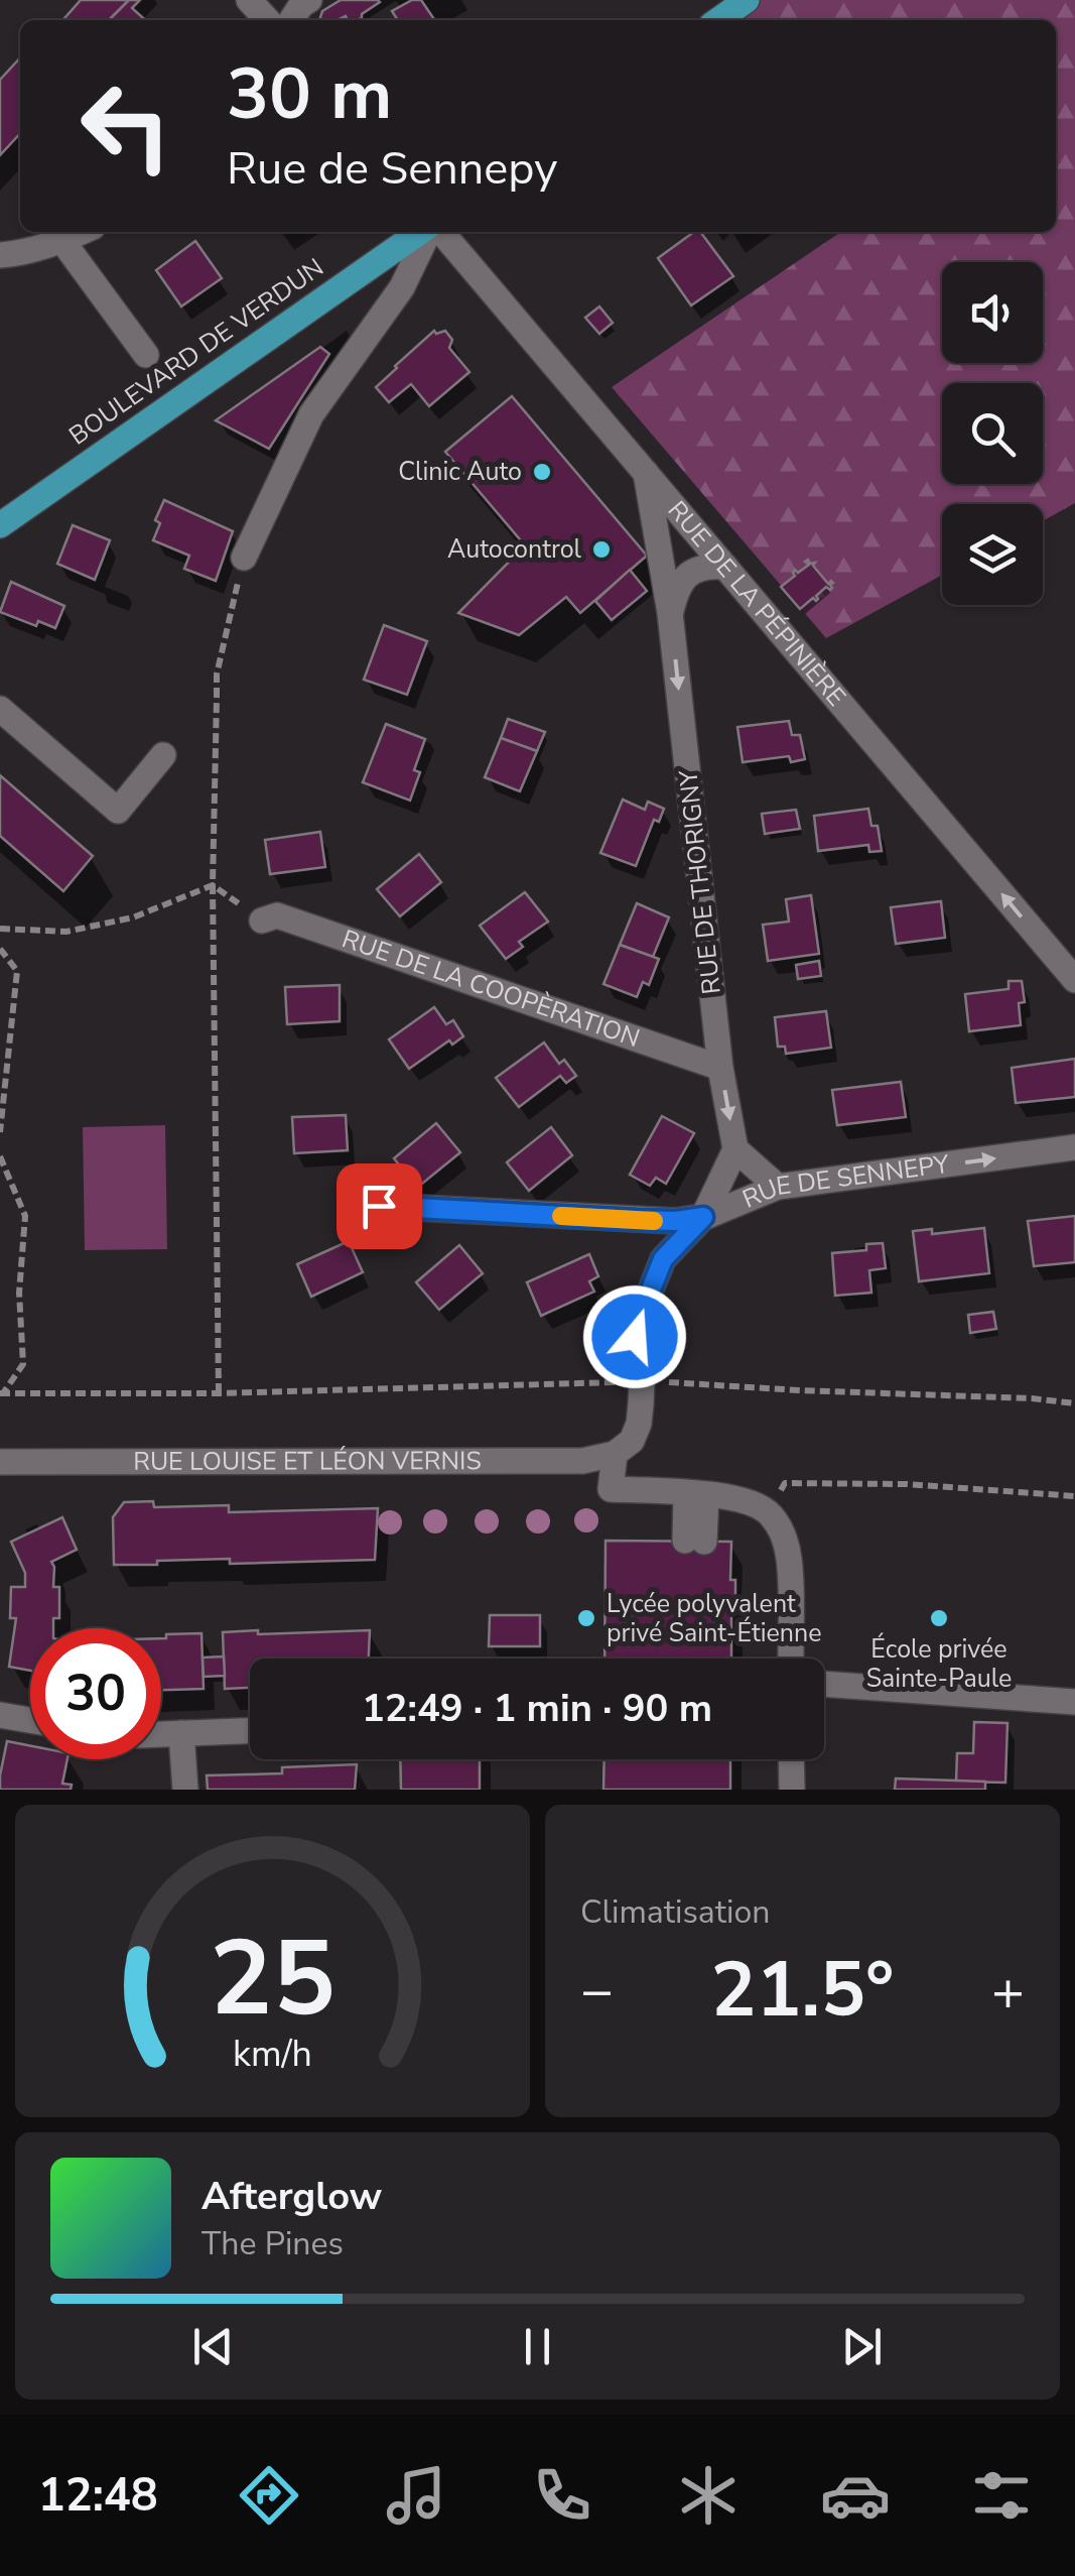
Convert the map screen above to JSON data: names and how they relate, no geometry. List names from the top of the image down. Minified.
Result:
{"streets":{"main road":["BOULEVARD DE VERDUN"],"street":["RUE DE LA PÉPINIÈRE","RUE DE THORIGNY","RUE DE LA COOPÈRATION","RUE DE SENNEPY","RUE LOUISE ET LÉON VERNIS"]},"crossings":[["RUE DE LA PÉPINIÈRE","RUE DE THORIGNY"],["RUE DE THORIGNY","RUE DE LA COOPÈRATION"]],"one_way":["RUE DE LA PÉPINIÈRE","RUE DE THORIGNY","RUE DE SENNEPY"],"places":["Clinic Auto","Autocontrol","Lycée polyvalent privé Saint-Étienne","École privée Sainte-Paule"],"page":{"turn":["30 m","Rue de Sennepy"],"limit":"30","trip":"12:49 · 1 min · 90 m","tile":"Climatisation","heat":["−","21.5°","+"],"song":["Afterglow","The Pines"],"tabs":"12:48","gauge":["25","km/h"]}}
